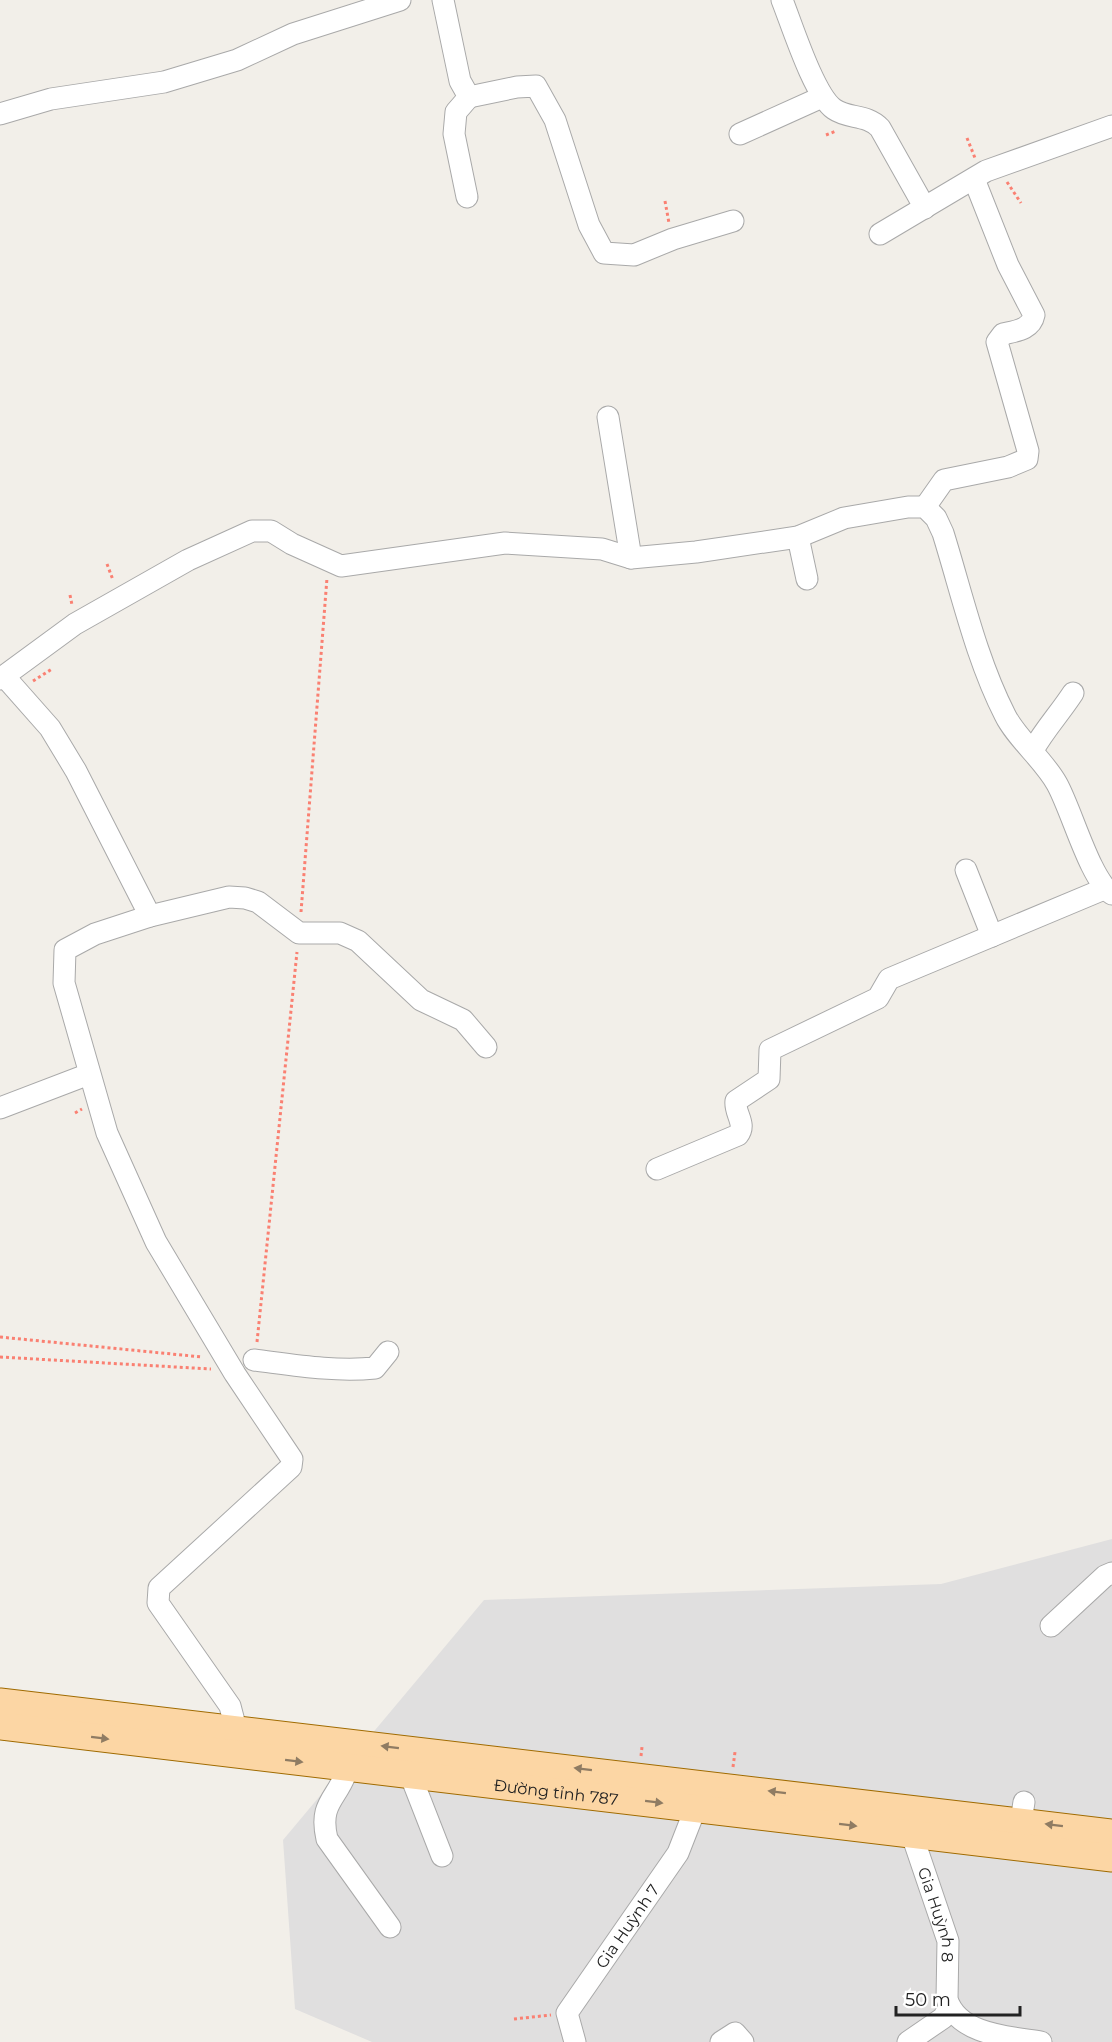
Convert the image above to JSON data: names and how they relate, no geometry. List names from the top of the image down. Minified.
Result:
{"streets":{"main road":["Đường tỉnh 787"],"street":["Gia Huỳnh 8","Gia Huỳnh 7"]},"crossings":[["Đường tỉnh 787","Gia Huỳnh 8"],["Đường tỉnh 787","Gia Huỳnh 7"]],"scale_bar":"50 m"}
